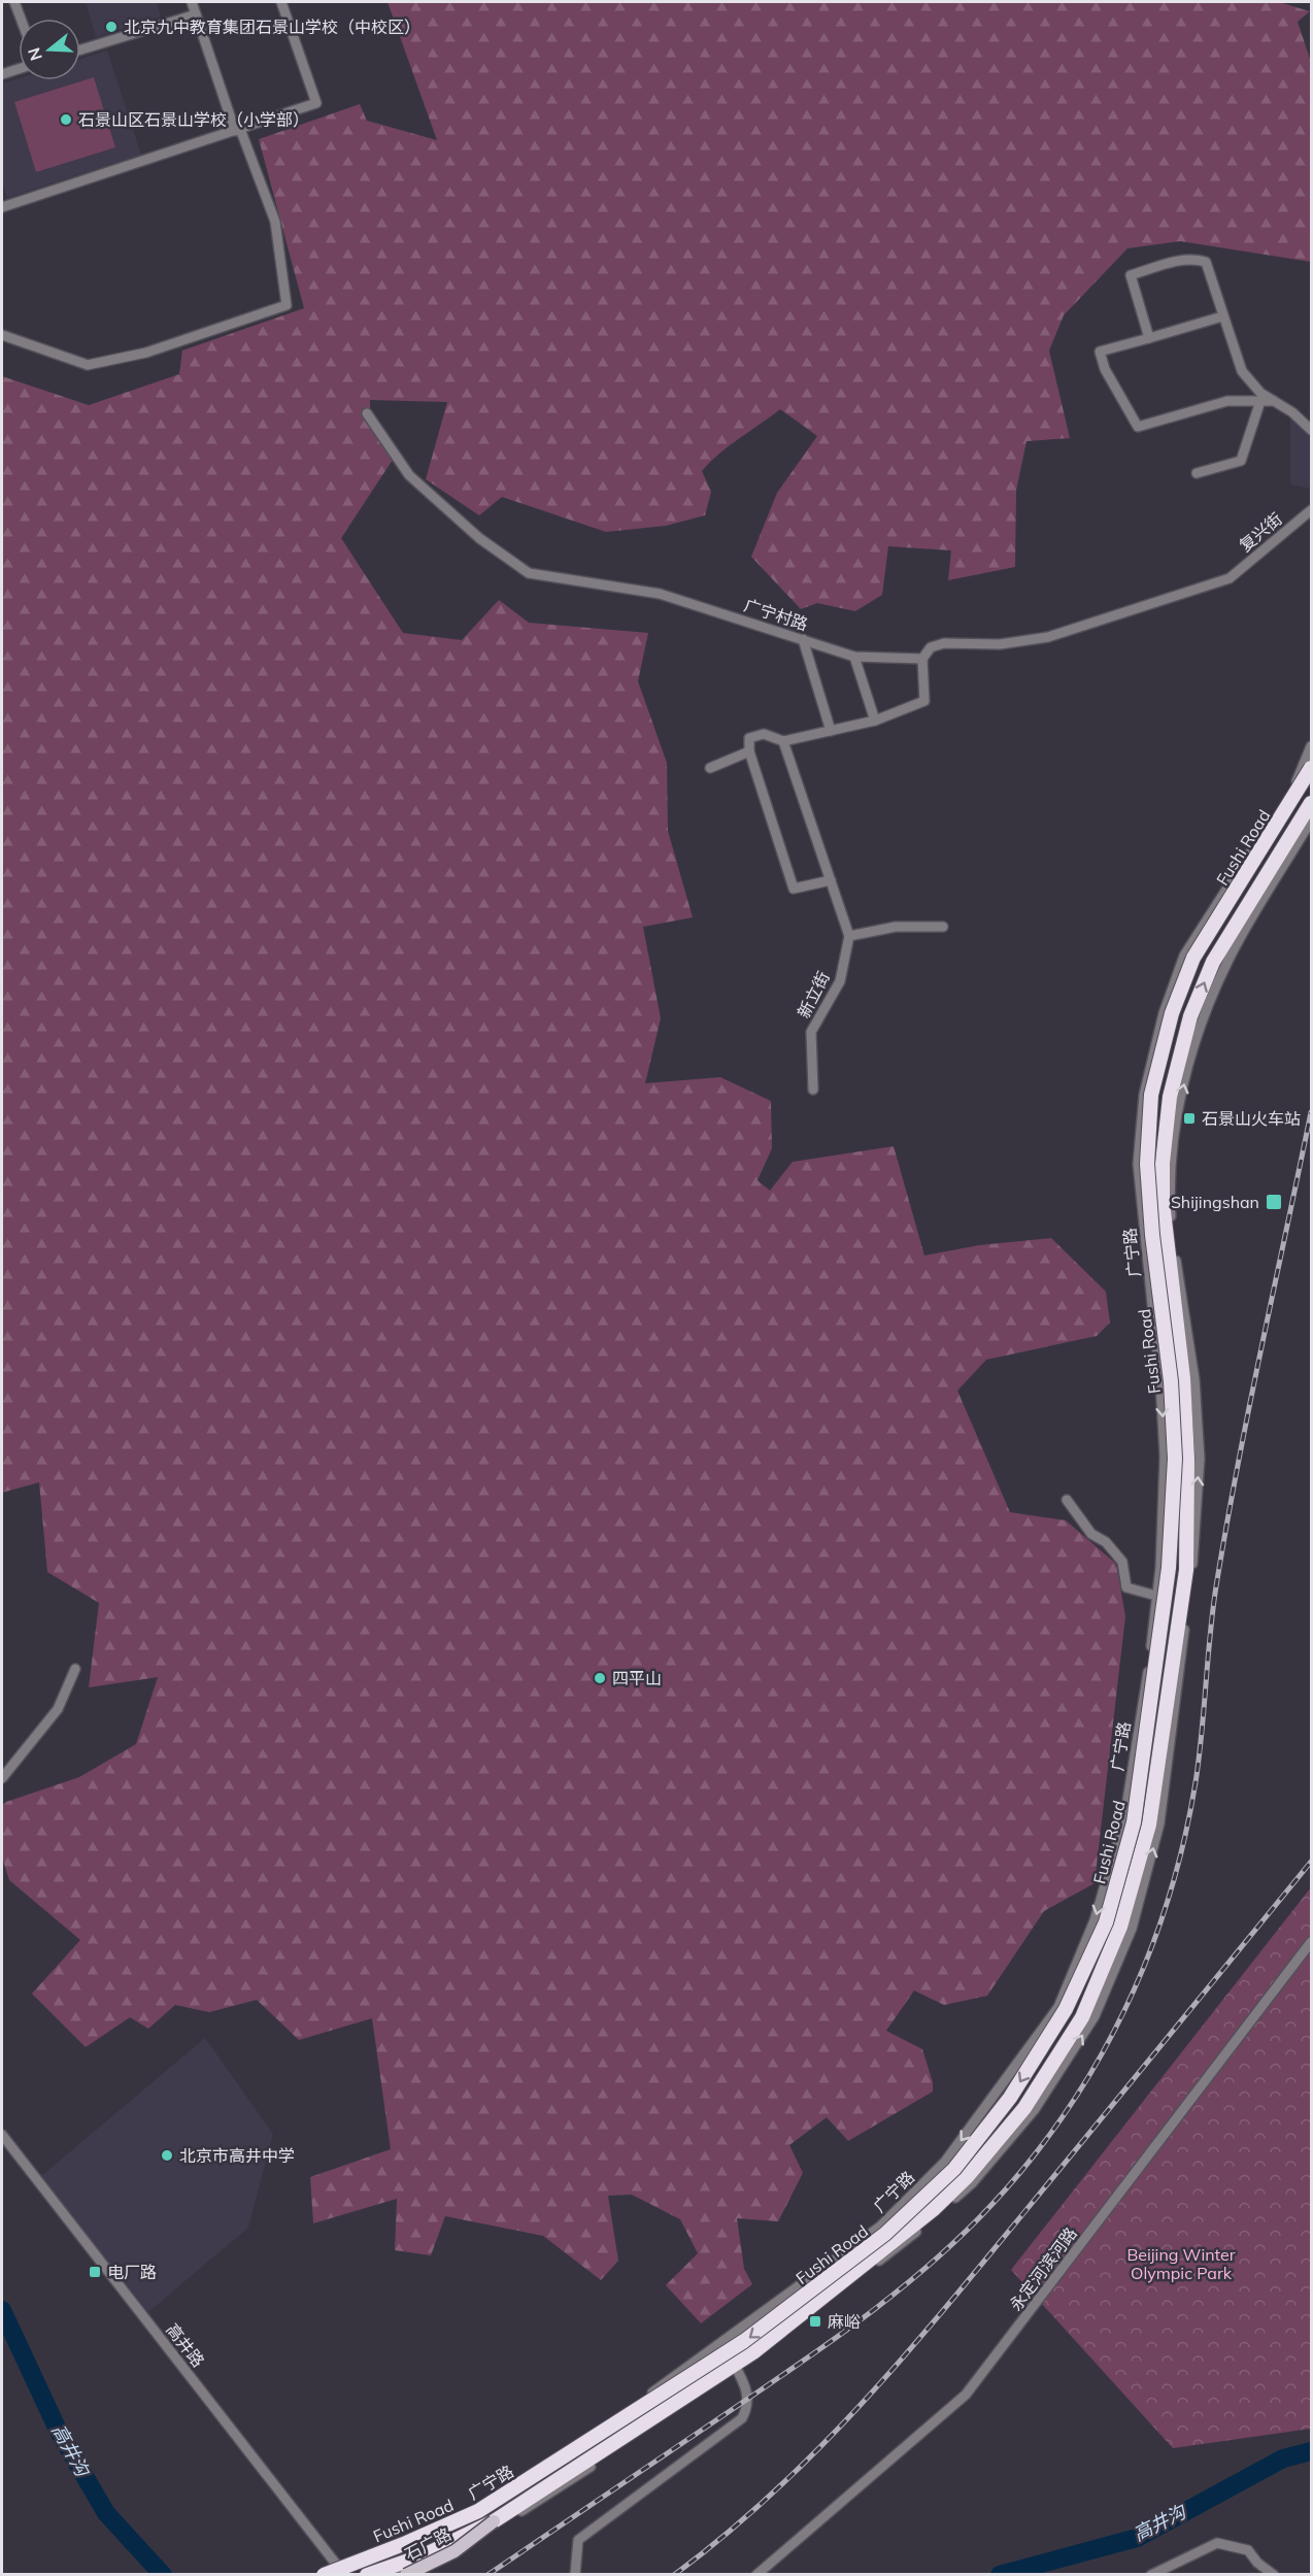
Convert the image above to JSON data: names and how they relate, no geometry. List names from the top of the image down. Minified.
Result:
{"streets":{"highway":["Fushi Road"],"main road":["石广路"],"street":["复兴街","广宁村路","新立街","广宁路","永定河滨河路","高井路"]},"crossings":[["复兴街","广宁村路"],["Fushi Road","石广路"],["广宁路","高井路"]],"water":["高井沟"],"parks":["Beijing Winter Olympic Park"],"places":{"other":["北京九中教育集团石景山学校（中校区）","石景山区石景山学校（小学部）","四平山","北京市高井中学"],"transit":["石景山火车站","Shijingshan","电厂路","麻峪"]},"north":"left"}
